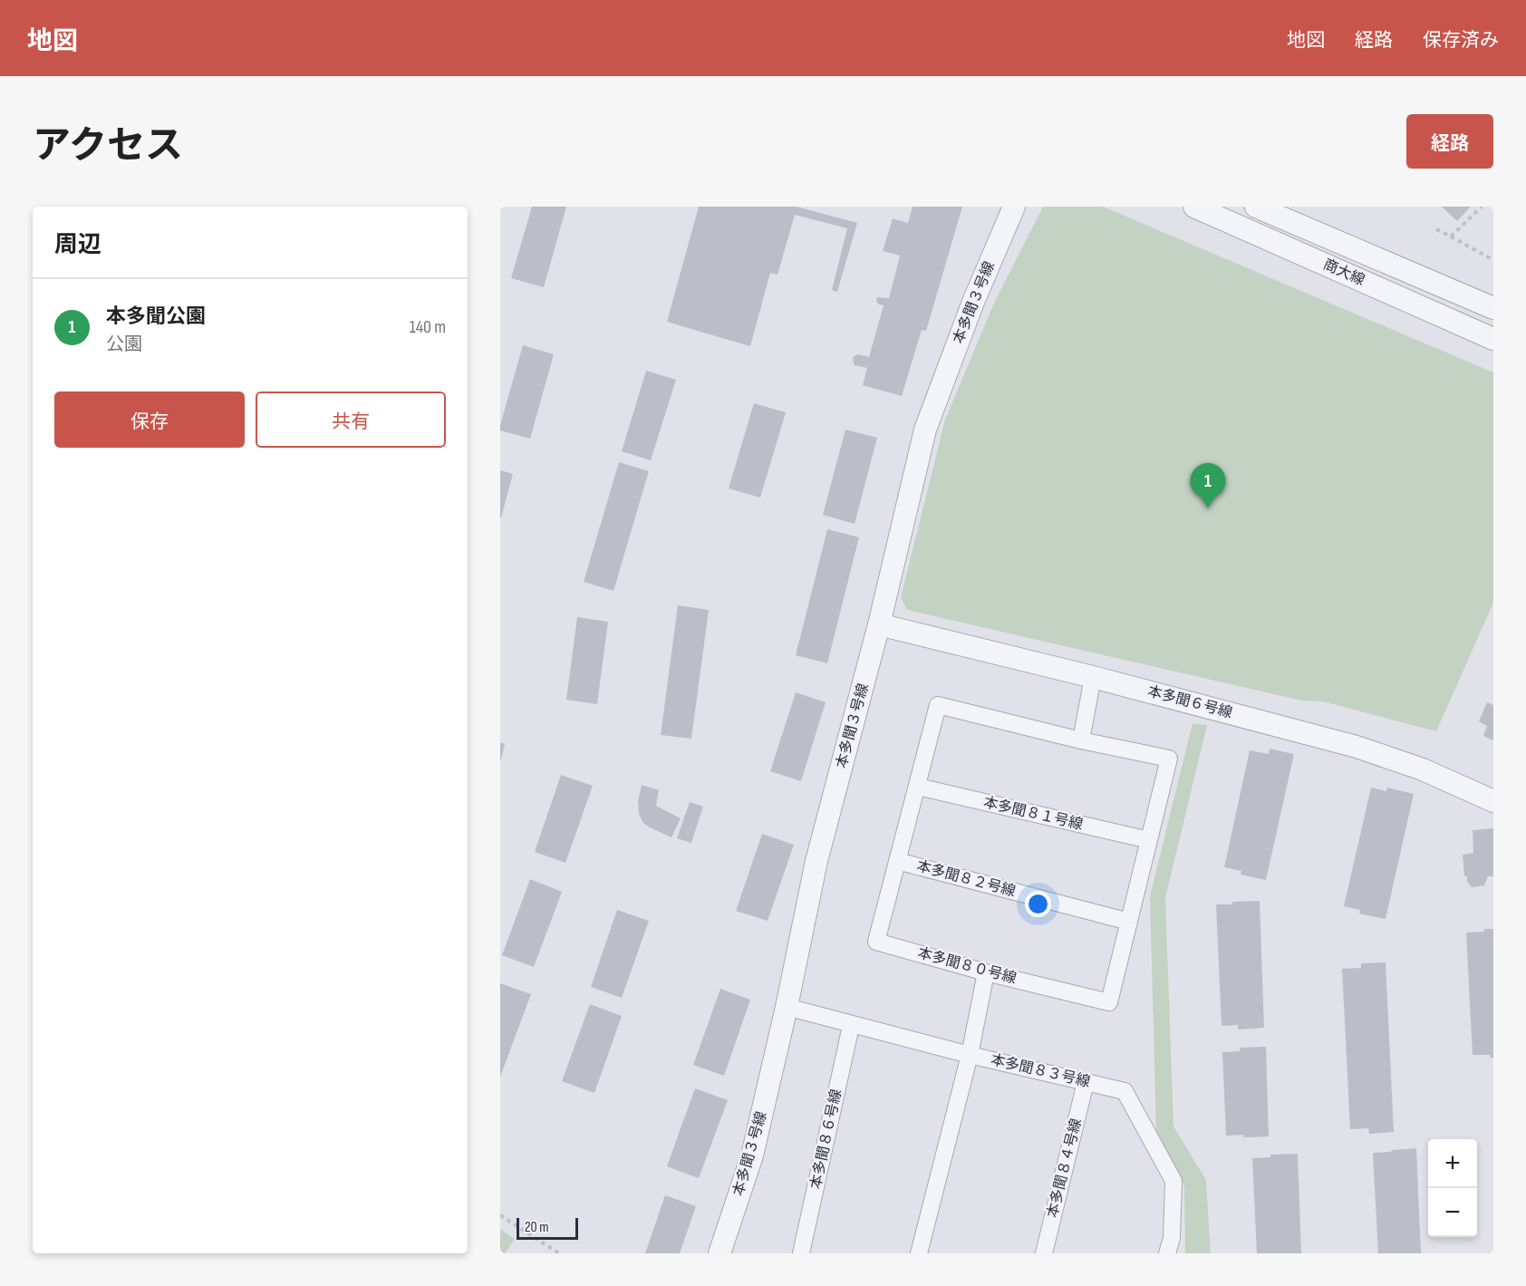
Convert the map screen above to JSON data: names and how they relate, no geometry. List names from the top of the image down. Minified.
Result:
{"streets":{"street":["商大線","本多聞３号線","本多聞６号線","本多聞８１号線","本多聞８２号線","本多聞８０号線","本多聞８３号線","本多聞８６号線","本多聞８４号線"]},"crossings":[["本多聞３号線","本多聞６号線"],["本多聞３号線","本多聞８３号線"],["本多聞８１号線","本多聞８０号線"],["本多聞８２号線","本多聞８０号線"],["本多聞８３号線","本多聞８６号線"],["本多聞８３号線","本多聞８４号線"]],"scale_bar":"20 m","page":{"header":"地図","nav":["地図","経路","保存済み"],"title":"アクセス","buttons":["経路",["保存","共有"]],"heading":"周辺","list":[{"mark":"1","name":"本多聞公園","note":"公園","value":"140 m"}],"pins":"1","map_buttons":["+","−"],"scale":"20 m"}}
